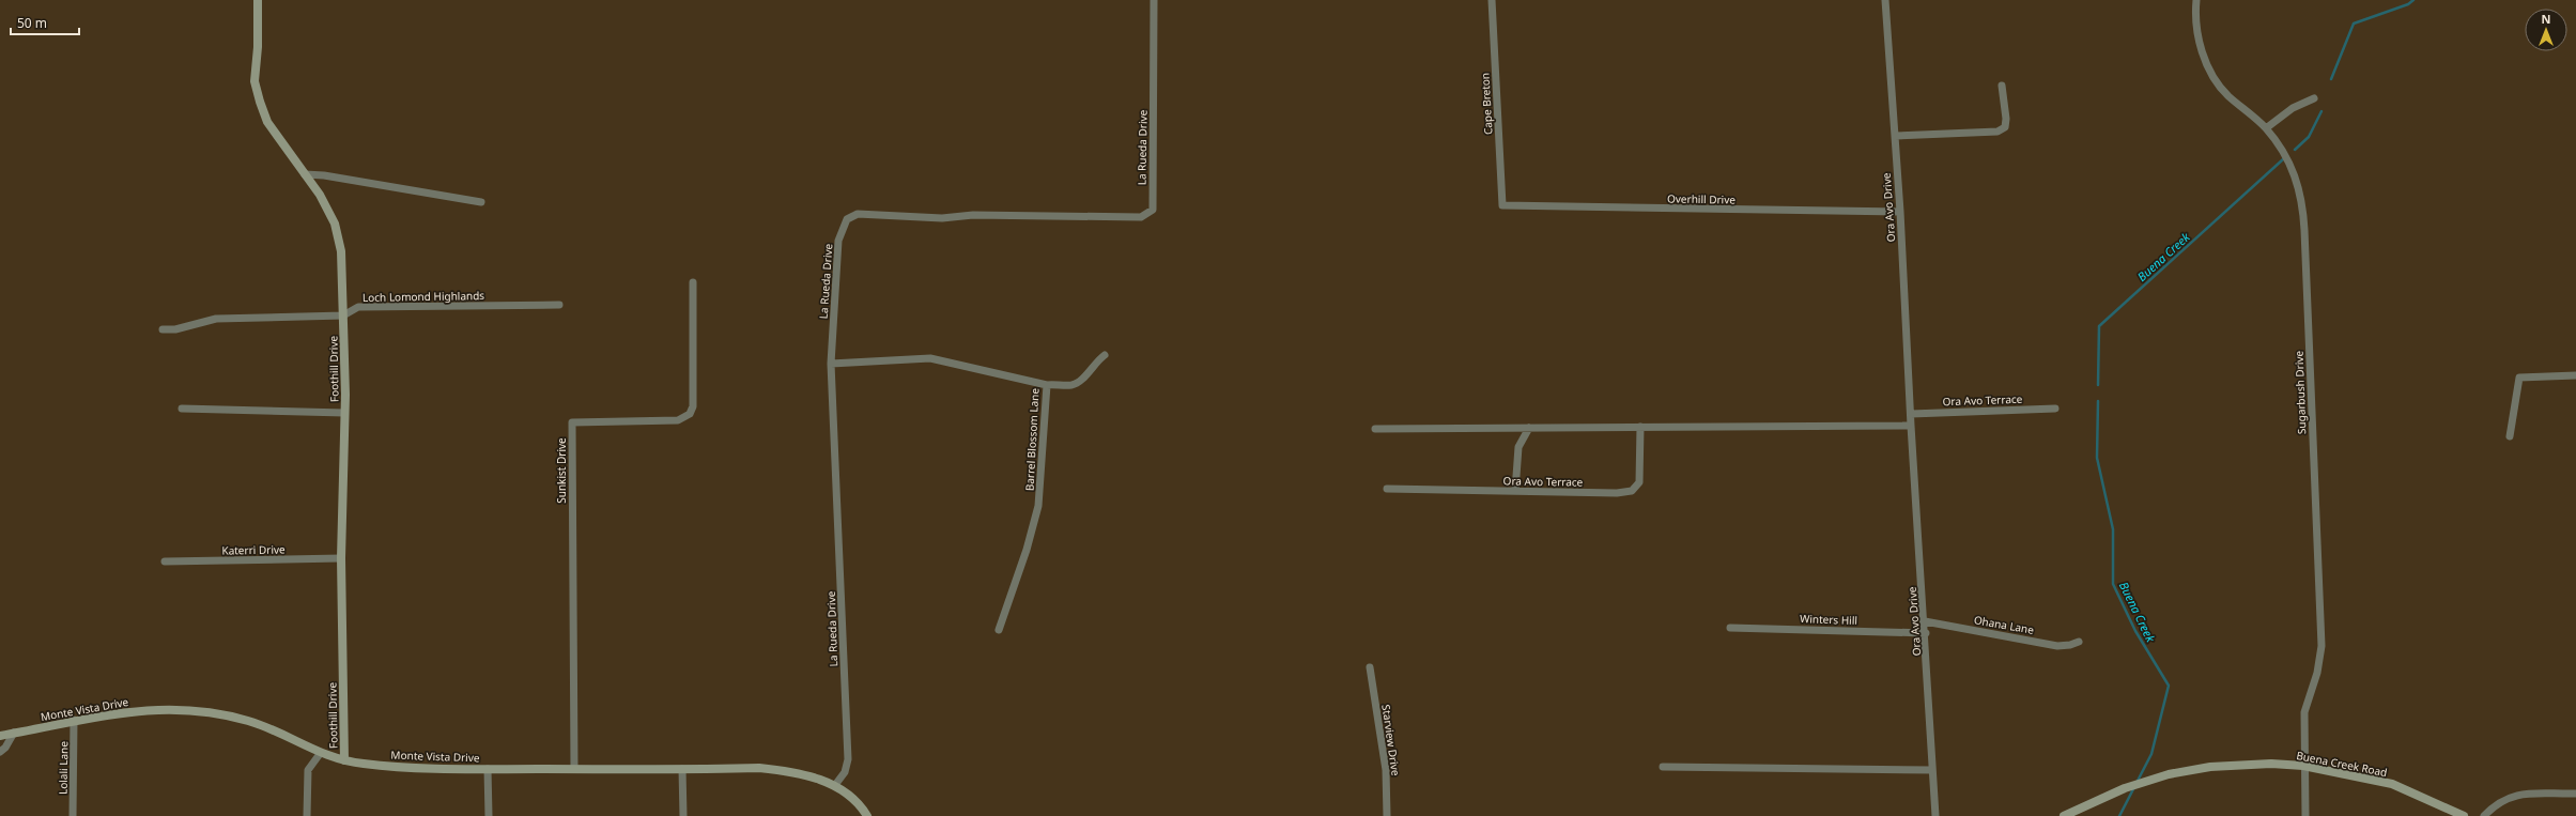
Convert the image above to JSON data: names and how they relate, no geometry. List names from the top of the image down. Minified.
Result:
{"streets":{"main road":["Foothill Drive","Monte Vista Drive","Buena Creek Road"],"street":["Cape Breton","La Rueda Drive","Overhill Drive","Ora Avo Drive","Loch Lomond Highlands","Sugarbush Drive","Ora Avo Terrace","Barrel Blossom Lane","Sunkist Drive","Katerri Drive","Winters Hill","Ohana Lane","Starview Drive","Lolali Lane"]},"crossings":[["Cape Breton","Overhill Drive"],["La Rueda Drive","Barrel Blossom Lane"],["La Rueda Drive","Monte Vista Drive"],["Overhill Drive","Ora Avo Drive"],["Ora Avo Drive","Ora Avo Terrace"],["Ora Avo Drive","Winters Hill"],["Ora Avo Drive","Ohana Lane"],["Loch Lomond Highlands","Foothill Drive"],["Foothill Drive","Katerri Drive"],["Foothill Drive","Monte Vista Drive"],["Sugarbush Drive","Buena Creek Road"],["Sunkist Drive","Monte Vista Drive"],["Monte Vista Drive","Lolali Lane"]],"water":["Buena Creek"],"scale_bar":"50 m","north":"top"}
